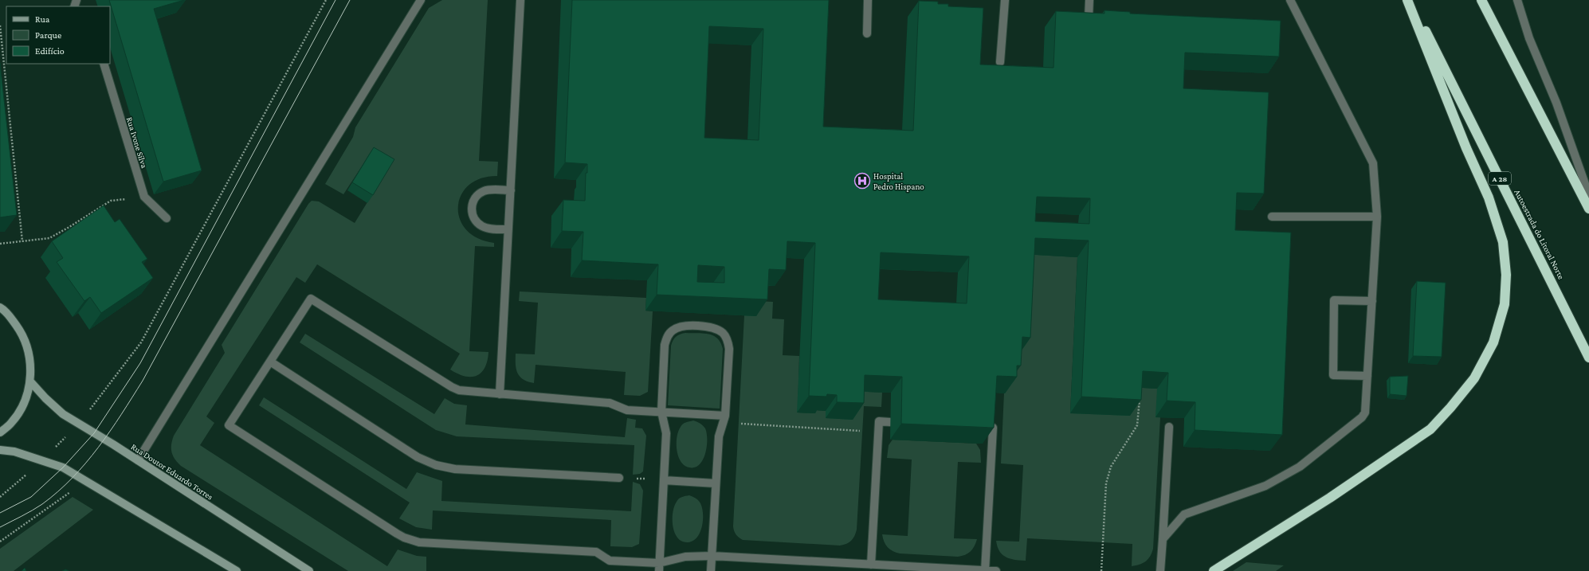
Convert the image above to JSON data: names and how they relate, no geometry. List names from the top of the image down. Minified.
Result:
{"streets":{"highway":["A 28","Autoestrada do Litoral Norte"],"main road":["Rua Doutor Eduardo Torres"],"street":["Rua Ivone Silva"]},"places":{"hospital":["Hospital Pedro Hispano"]},"legend":["Rua","Parque","Edifício"]}
